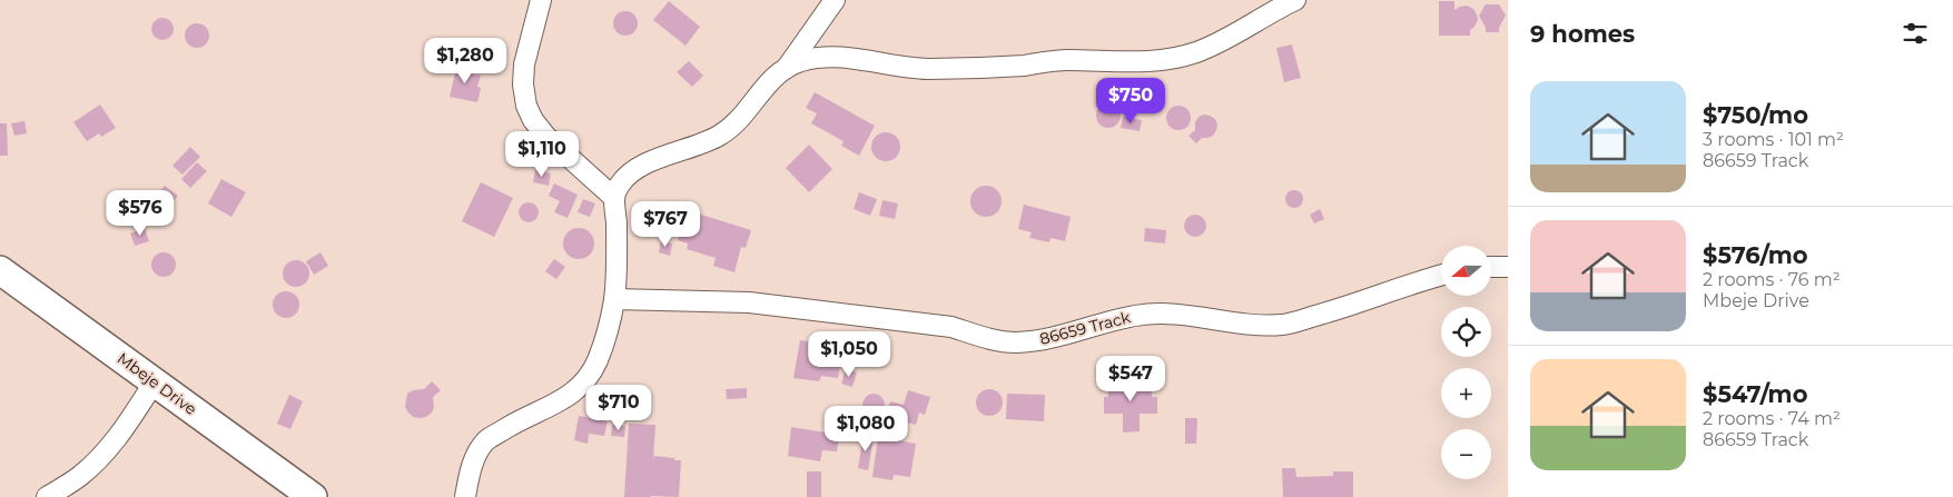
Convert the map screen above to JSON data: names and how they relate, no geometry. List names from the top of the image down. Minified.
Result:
{"streets":{"street":["86659 Track","Mbeje Drive"]},"north":"left","page":{"heading":"9 homes","price":["$1,280","$750","$1,110","$576","$767","$1,050","$547","$710","$1,080"],"list":[{"name":"$750/mo","note":"3 rooms · 101 m² · 86659 Track"},{"name":"$576/mo","note":"2 rooms · 76 m² · Mbeje Drive"},{"name":"$547/mo","note":"2 rooms · 74 m² · 86659 Track"}],"map_buttons":["+","−"]}}
